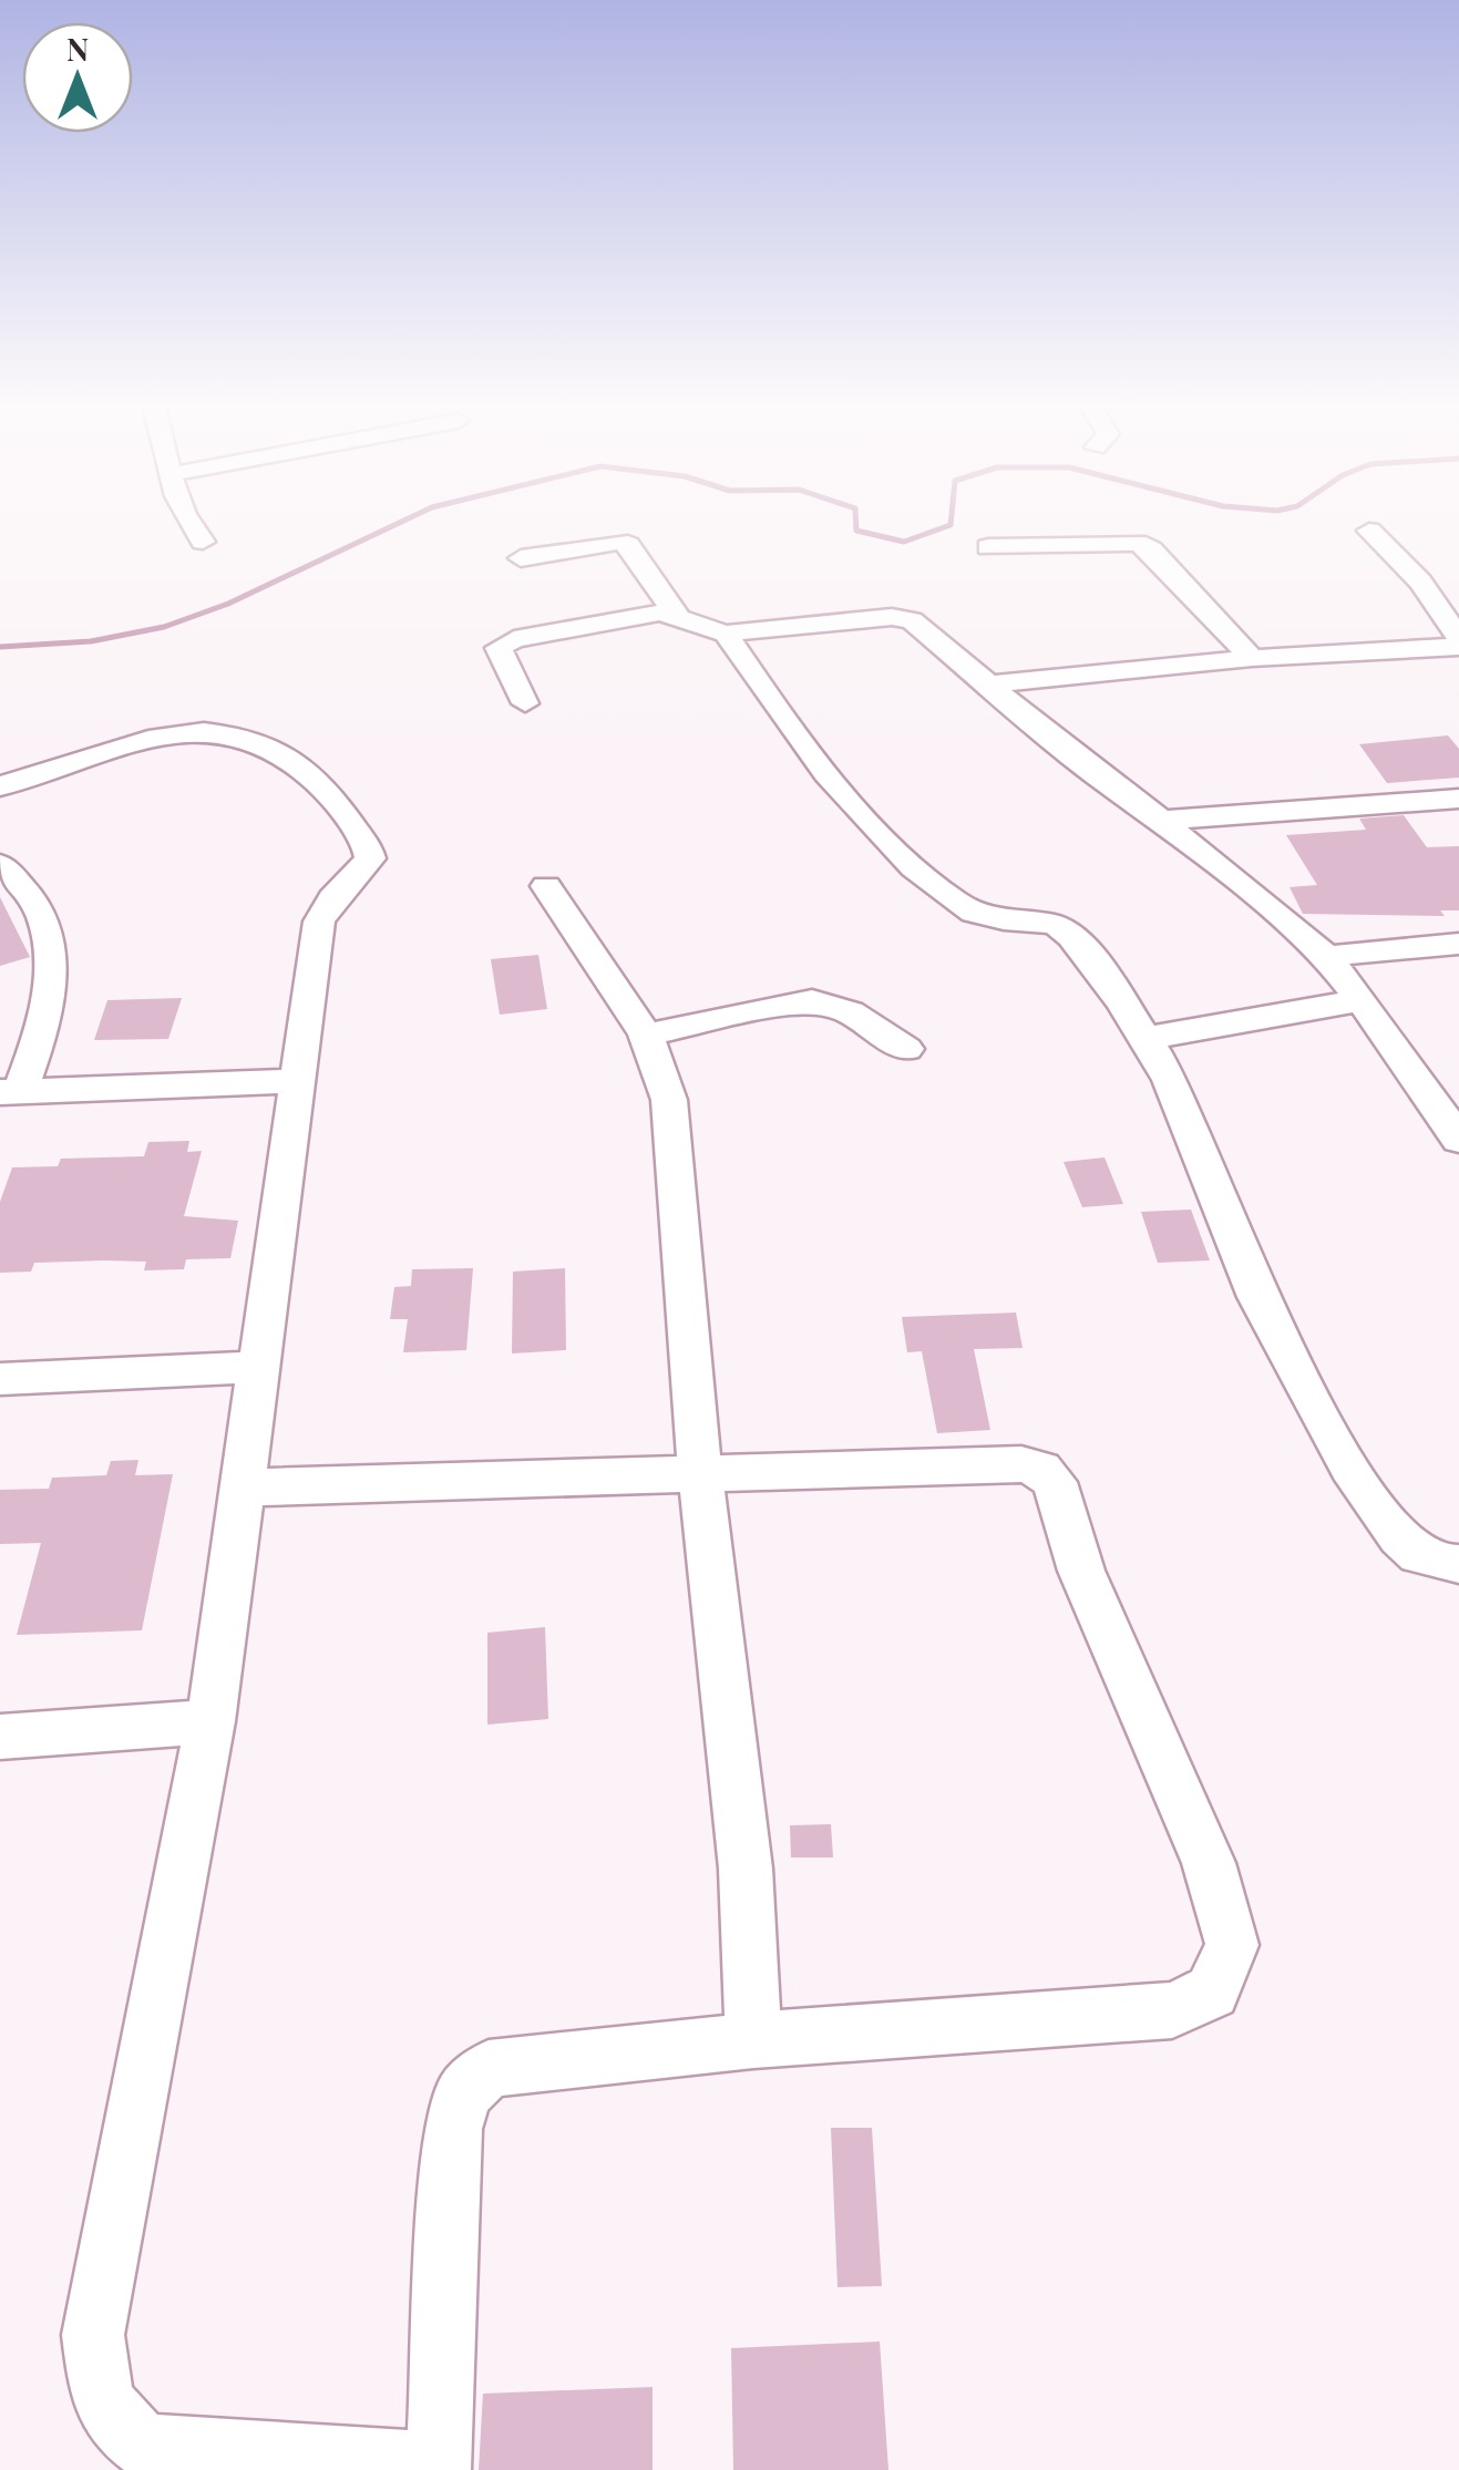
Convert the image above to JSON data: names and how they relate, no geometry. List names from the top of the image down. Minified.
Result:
{"north":"top"}
